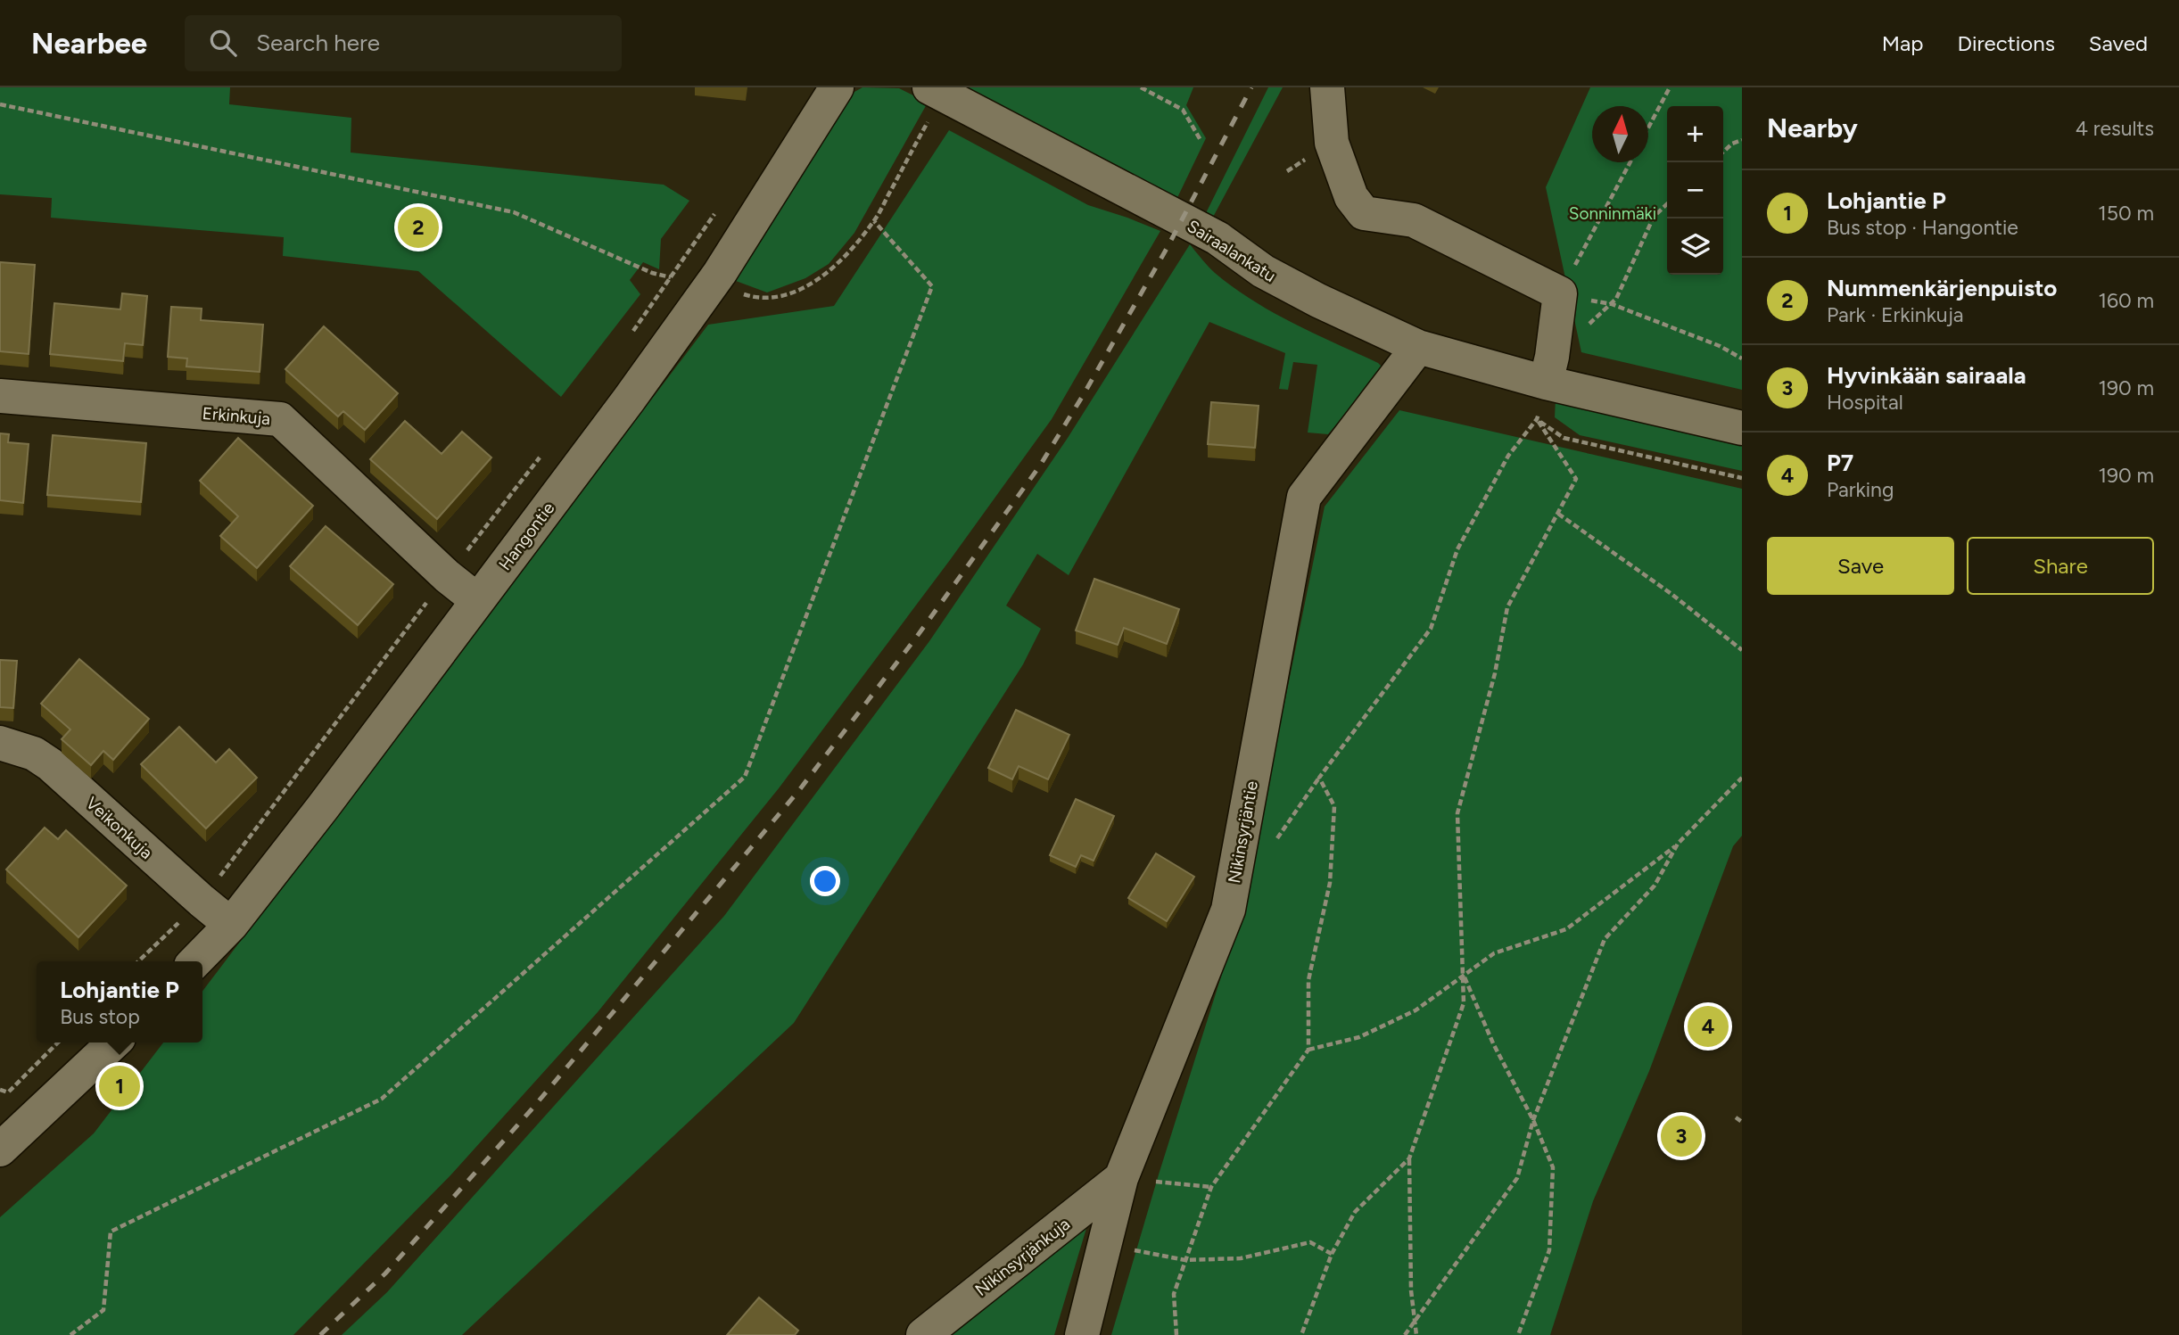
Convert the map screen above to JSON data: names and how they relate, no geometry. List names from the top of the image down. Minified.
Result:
{"streets":{"street":["Sairaalankatu","Erkinkuja","Hangontie","Veikonkuja","Nikinsyrjäntie","Nikinsyrjänkuja"]},"crossings":[["Sairaalankatu","Nikinsyrjäntie"],["Erkinkuja","Hangontie"],["Hangontie","Veikonkuja"],["Nikinsyrjäntie","Nikinsyrjänkuja"]],"parks":["Sonninmäki"],"north":"top","page":{"header":"Nearbee","search":"Search here","nav":["Map","Directions","Saved"],"heading":["Nearby","4 results"],"map_buttons":["+","−"],"list":[{"mark":"1","name":"Lohjantie P","note":"Bus stop · Hangontie","value":"150 m"},{"mark":"2","name":"Nummenkärjenpuisto","note":"Park · Erkinkuja","value":"160 m"},{"mark":"3","name":"Hyvinkään sairaala","note":"Hospital","value":"190 m"},{"mark":"4","name":"P7","note":"Parking","value":"190 m"}],"pins":["2","4","1","3"],"buttons":["Save","Share"],"popup":["Lohjantie P","Bus stop"]}}
